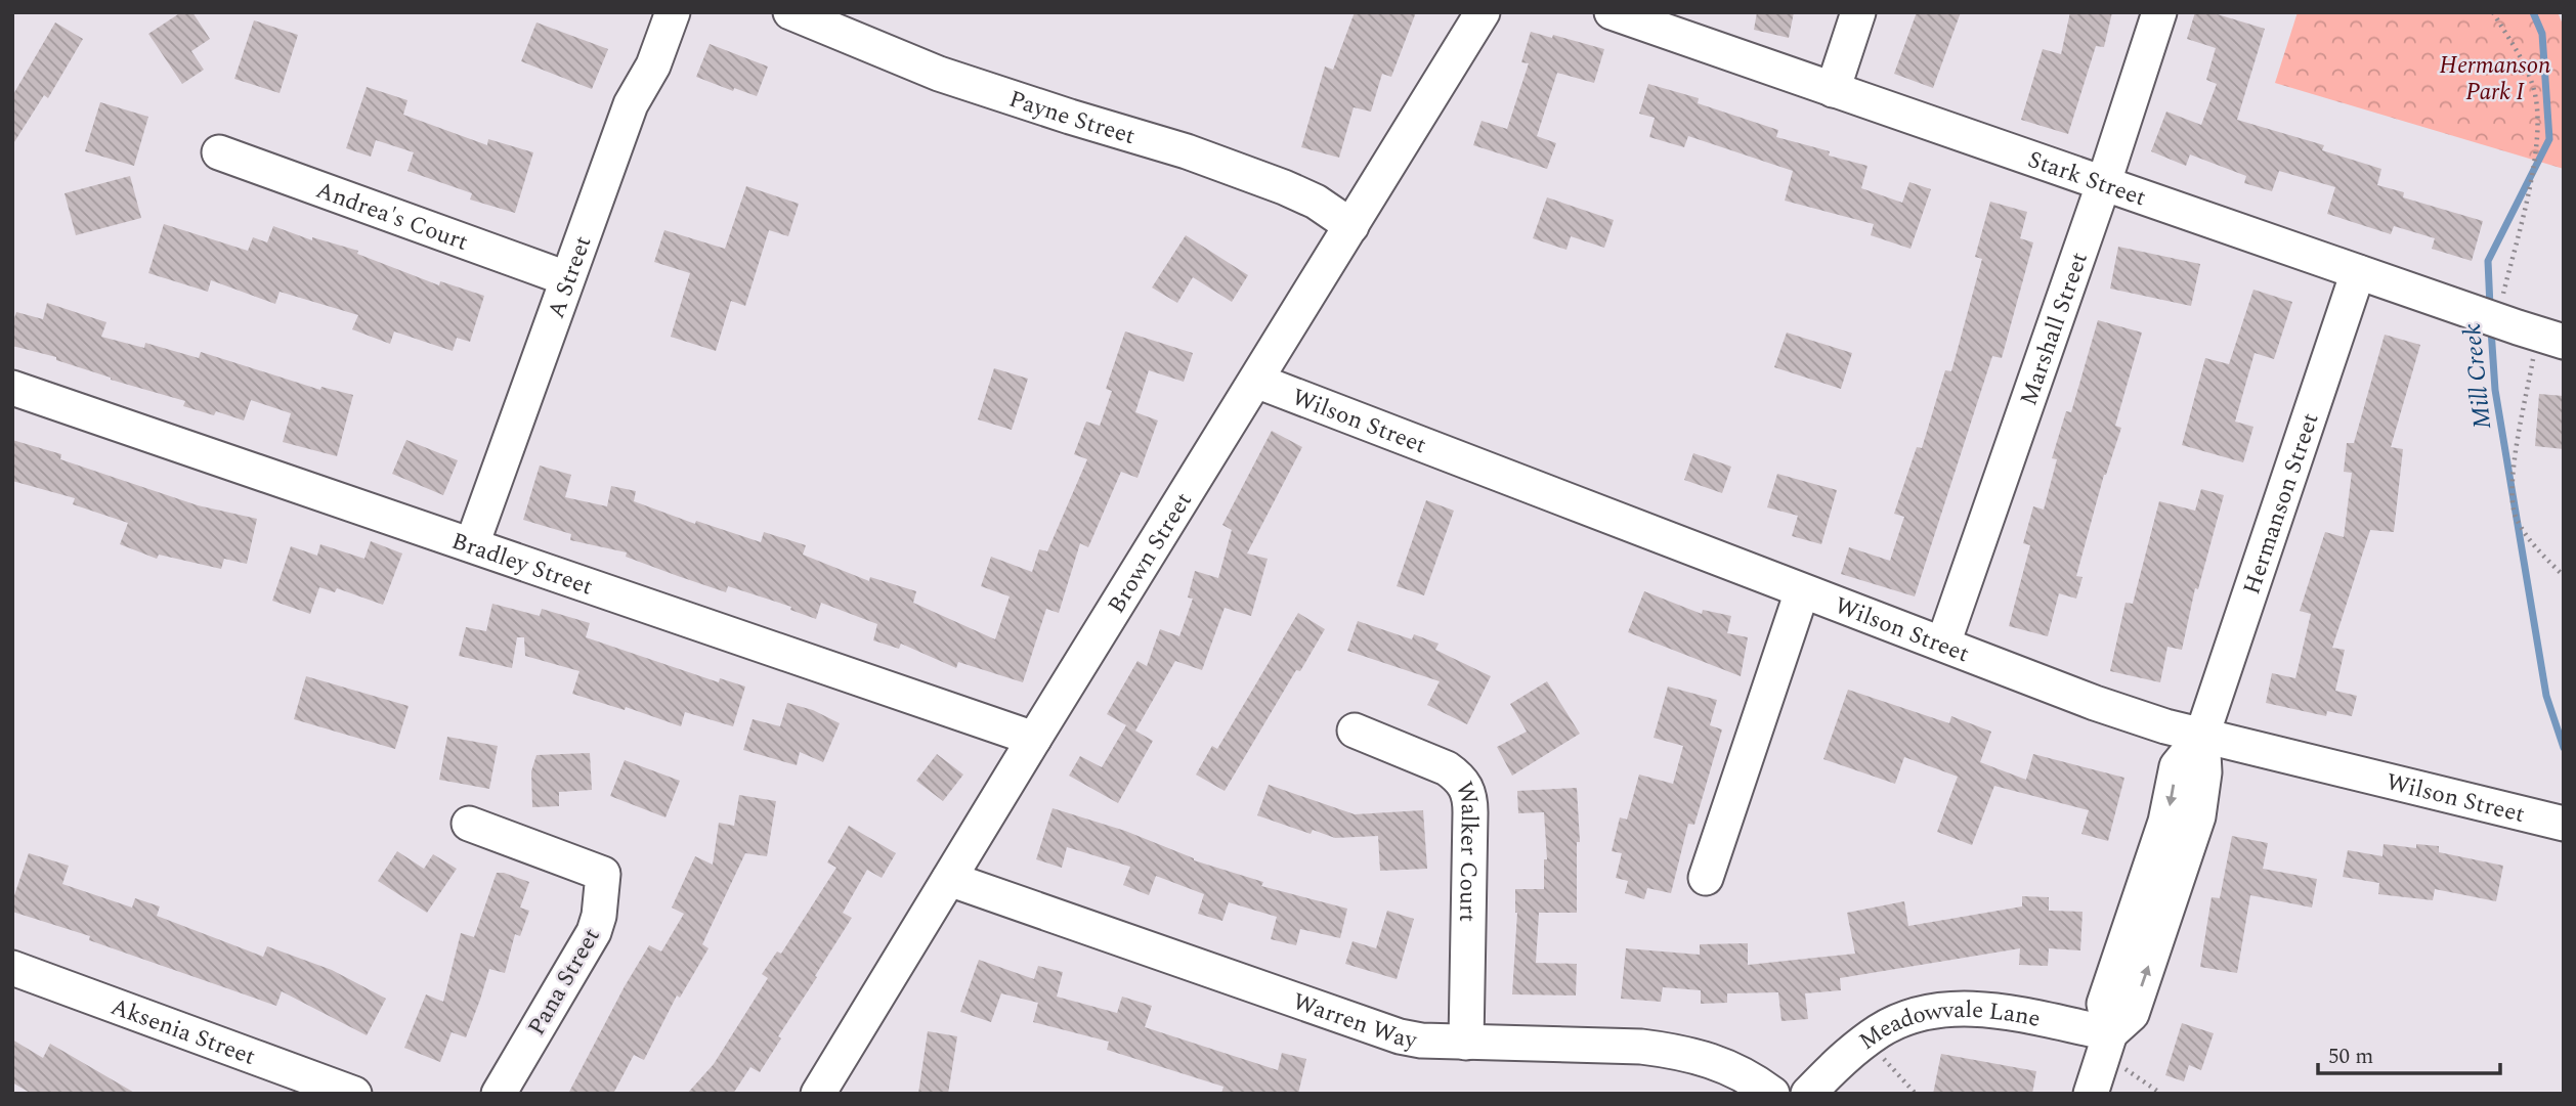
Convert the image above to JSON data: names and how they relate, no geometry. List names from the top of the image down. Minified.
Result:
{"streets":{"street":["Payne Street","Stark Street","Andrea's Court","A Street","Marshall Street","Wilson Street","Hermanson Street","Brown Street","Bradley Street","Walker Court","Pana Street","Warren Way","Aksenia Street","Meadowvale Lane"]},"crossings":[["Payne Street","Brown Street"],["Stark Street","Marshall Street"],["Stark Street","Hermanson Street"],["Andrea's Court","A Street"],["A Street","Bradley Street"],["Marshall Street","Wilson Street"],["Wilson Street","Hermanson Street"],["Wilson Street","Brown Street"],["Hermanson Street","Meadowvale Lane"],["Brown Street","Bradley Street"],["Brown Street","Warren Way"],["Walker Court","Warren Way"]],"water":["Mill Creek"],"parks":["Hermanson Park I"],"scale_bar":"50 m"}
